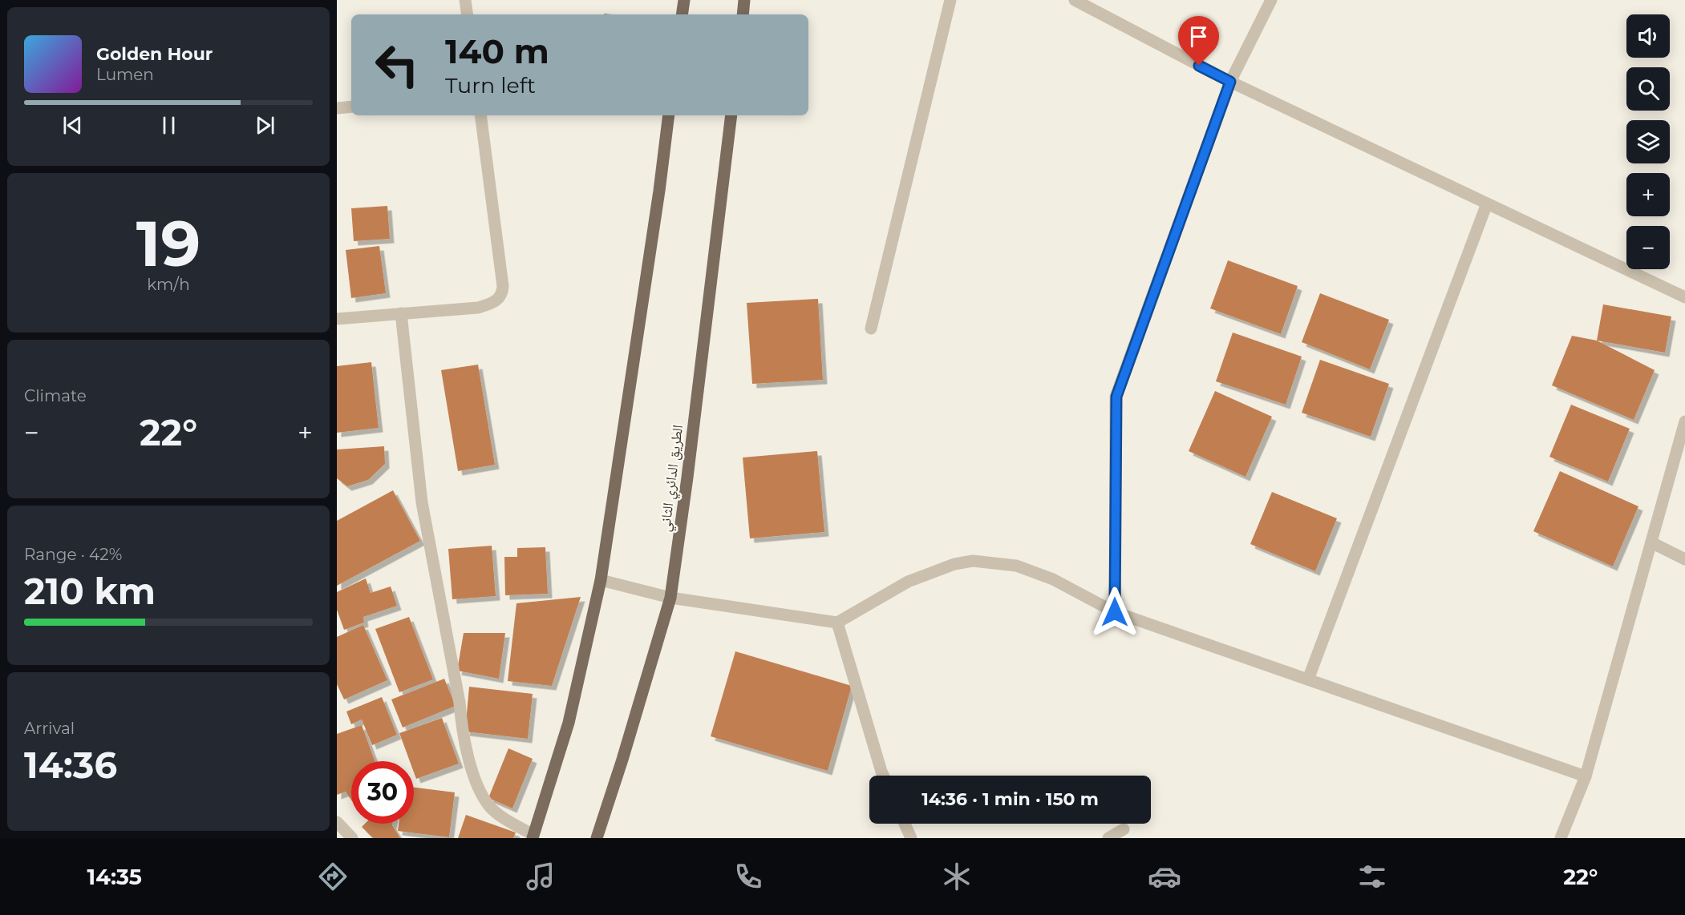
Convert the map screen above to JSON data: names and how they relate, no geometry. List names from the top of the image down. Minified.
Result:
{"streets":{"main road":["الطريق الدائري الثاني"]},"page":{"map_buttons":["+","−"],"turn":["140 m","Turn left"],"song":["Golden Hour","Lumen"],"tile":[["19","km/h"],"Climate",["Range · 42%","210 km"],["Arrival","14:36"]],"heat":["−","22°","+"],"limit":"30","trip":"14:36 · 1 min · 150 m","tabs":["14:35","22°"]}}
